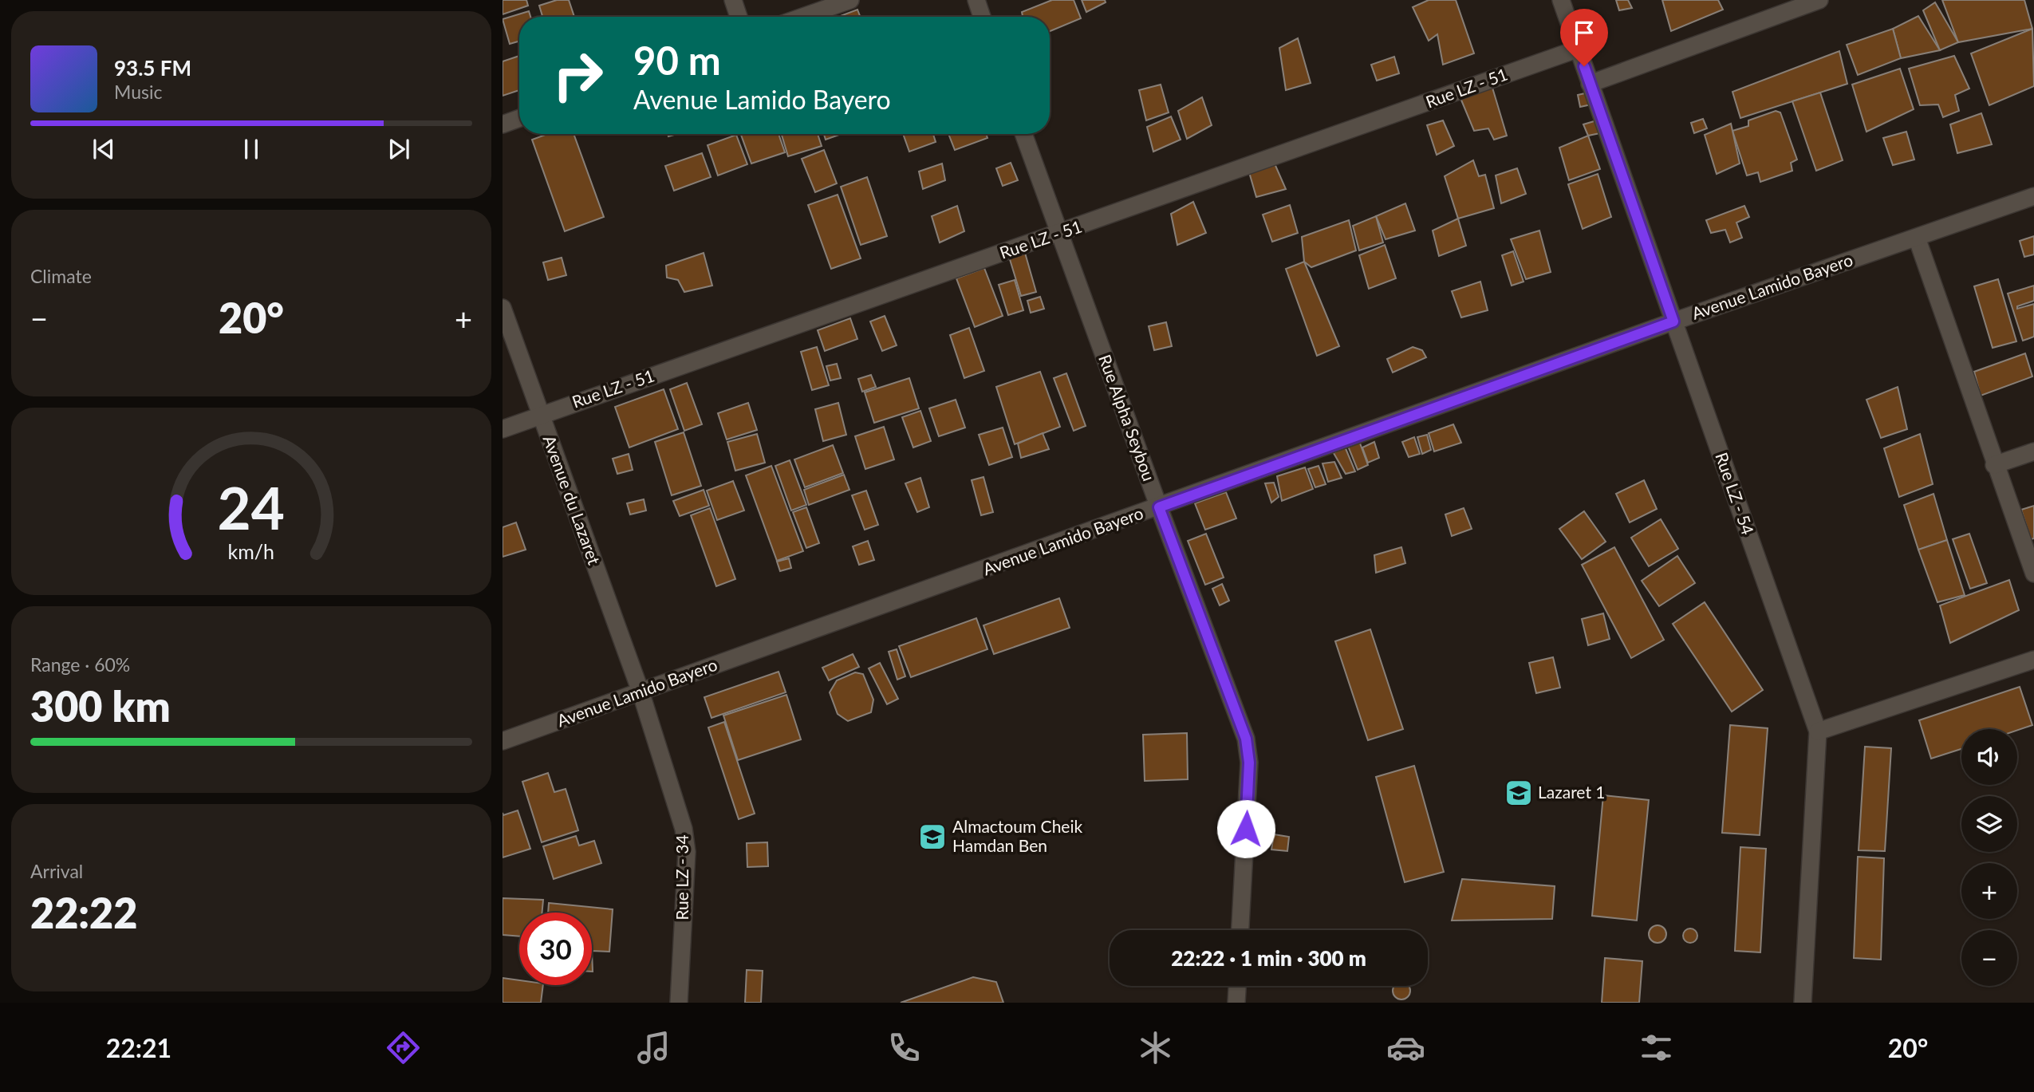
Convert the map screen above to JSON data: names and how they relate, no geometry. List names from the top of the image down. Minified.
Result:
{"streets":{"street":["Rue LZ - 51","Avenue Lamido Bayero","Rue Alpha Seybou","Rue LZ - 54","Avenue du Lazaret","Rue LZ - 34"]},"crossings":[["Rue LZ - 51","Rue Alpha Seybou"],["Rue LZ - 51","Rue LZ - 54"],["Rue LZ - 51","Avenue du Lazaret"],["Avenue Lamido Bayero","Rue Alpha Seybou"],["Avenue Lamido Bayero","Rue LZ - 54"],["Avenue Lamido Bayero","Avenue du Lazaret"],["Avenue Lamido Bayero","Rue LZ - 34"],["Avenue du Lazaret","Rue LZ - 34"]],"places":{"school or university":["Lazaret 1","Almactoum Cheik Hamdan Ben"]},"page":{"turn":["90 m","Avenue Lamido Bayero"],"song":["93.5 FM","Music"],"tile":["Climate",["Range · 60%","300 km"],["Arrival","22:22"]],"heat":["−","20°","+"],"map_buttons":["+","−"],"limit":"30","trip":"22:22 · 1 min · 300 m","tabs":["22:21","20°"],"gauge":["24","km/h"]}}
